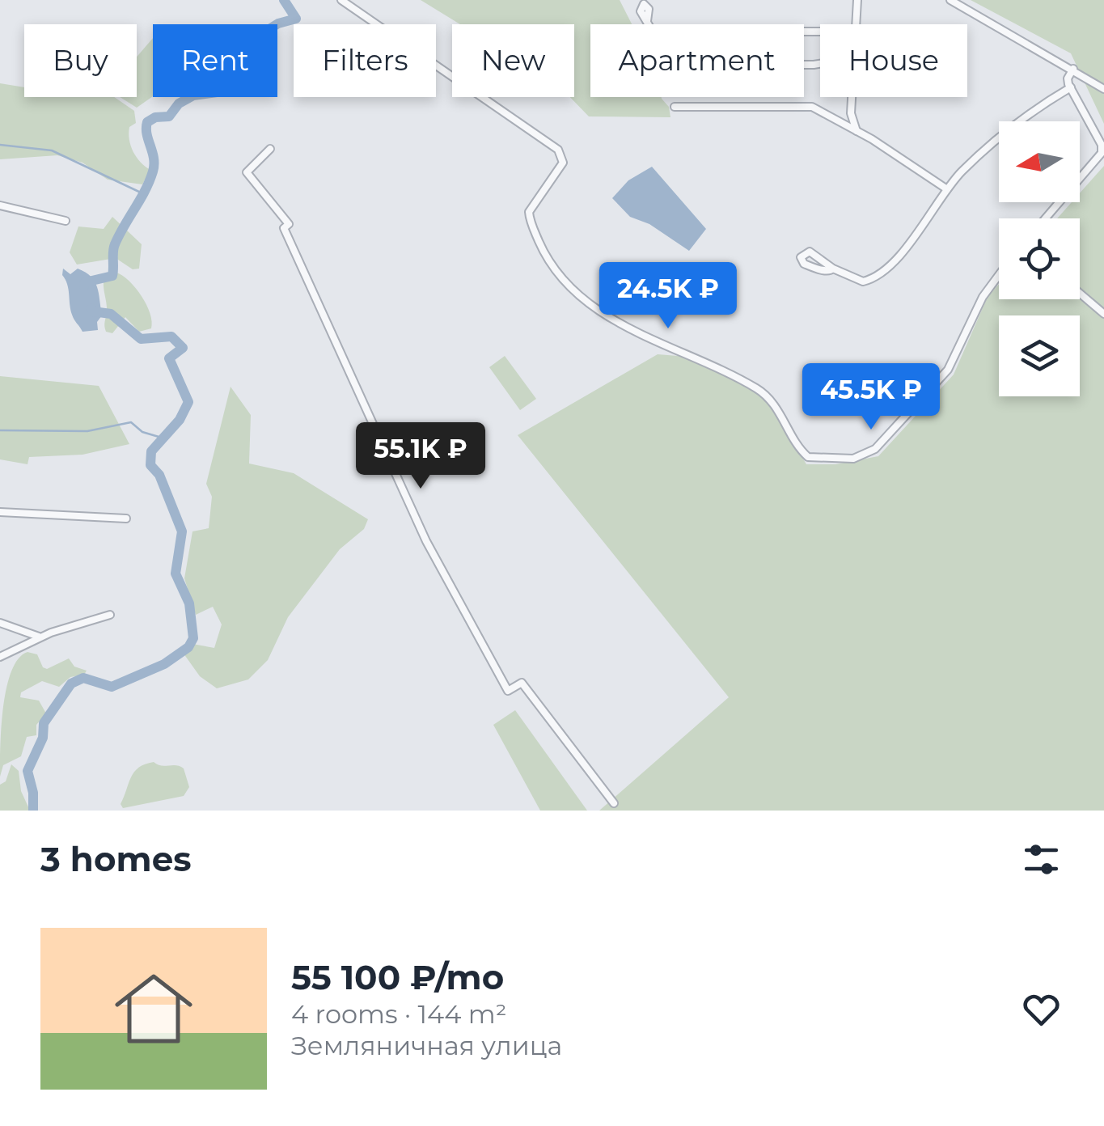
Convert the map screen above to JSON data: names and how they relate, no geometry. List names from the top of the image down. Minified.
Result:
{"north":"left","page":{"chip":["Buy","Rent","Filters","New","Apartment","House"],"price":["24.5K ₽","45.5K ₽","55.1K ₽"],"heading":"3 homes","list":[{"name":"55 100 ₽/mo","note":"4 rooms · 144 m² · Земляничная улица"}]}}
